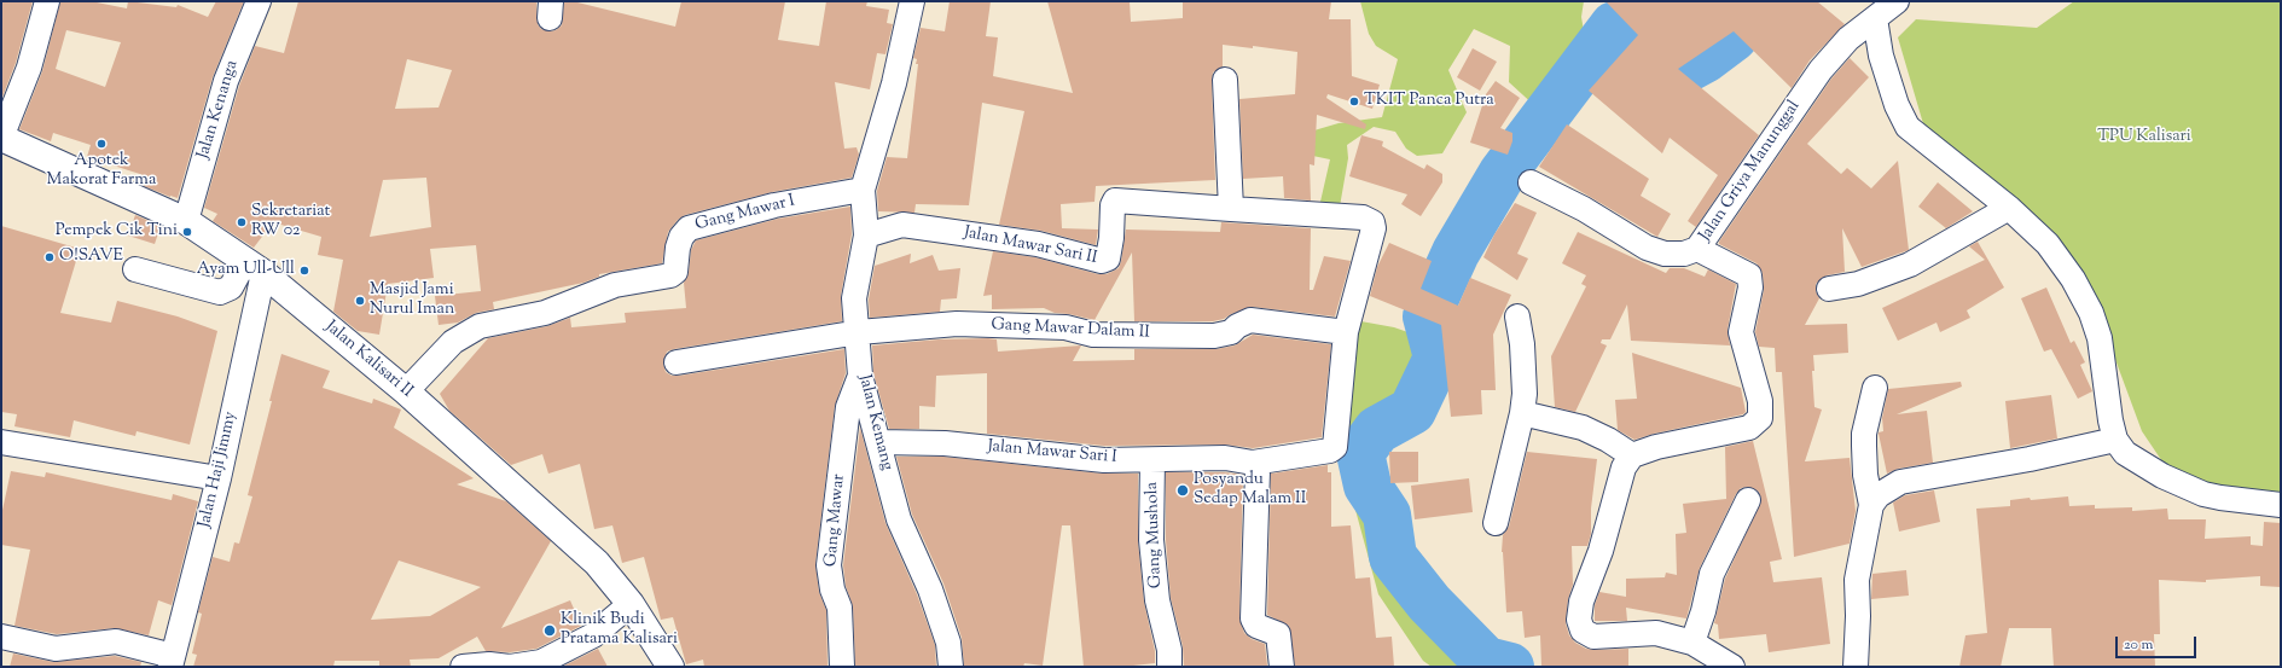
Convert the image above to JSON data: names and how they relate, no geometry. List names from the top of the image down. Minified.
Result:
{"streets":{"street":["Jalan Kenanga","Jalan Griya Manunggal","Gang Mawar I","Jalan Mawar Sari II","Gang Mawar Dalam II","Jalan Kalisari II","Jalan Kemang","Jalan Mawar Sari I","Jalan Haji Jimmy","Gang Mawar","Gang Mushola"]},"crossings":[["Jalan Kenanga","Jalan Kalisari II"],["Gang Mawar I","Jalan Kalisari II"],["Gang Mawar I","Jalan Kemang"],["Jalan Mawar Sari II","Gang Mawar Dalam II"],["Jalan Mawar Sari II","Jalan Kemang"],["Jalan Mawar Sari II","Jalan Mawar Sari I"],["Gang Mawar Dalam II","Jalan Kemang"],["Gang Mawar Dalam II","Jalan Mawar Sari I"],["Jalan Kalisari II","Jalan Haji Jimmy"],["Jalan Kemang","Jalan Mawar Sari I"],["Jalan Kemang","Gang Mawar"],["Jalan Mawar Sari I","Gang Mushola"]],"parks":["TPU Kalisari"],"places":["TKIT Panca Putra","Apotek Makorat Farma","Sekretariat RW 02","Pempek Cik Tini","O!SAVE","Ayam Ull-Ull","Masjid Jami Nurul Iman","Posyandu Sedap Malam II","Klinik Budi Pratama Kalisari"],"scale_bar":"20 m"}
